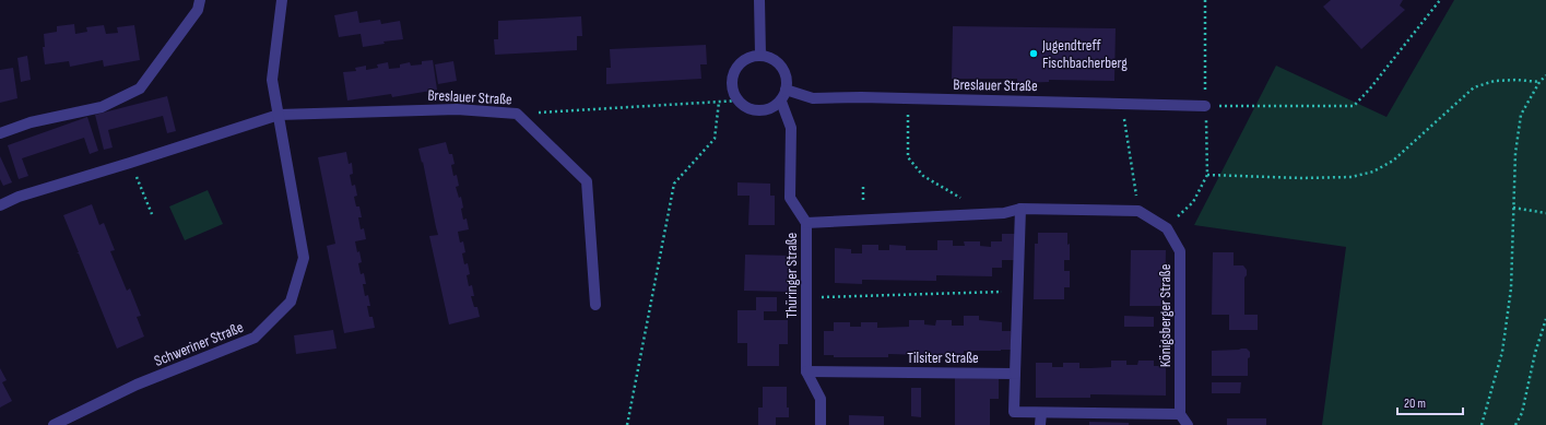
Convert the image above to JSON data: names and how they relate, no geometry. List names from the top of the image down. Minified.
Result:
{"streets":{"street":["Breslauer Straße","Thüringer Straße","Königsberger Straße","Schweriner Straße","Tilsiter Straße"]},"crossings":[["Breslauer Straße","Thüringer Straße"],["Breslauer Straße","Schweriner Straße"],["Thüringer Straße","Tilsiter Straße"]],"places":["Jugendtreff Fischbacherberg"],"scale_bar":"20 m"}
